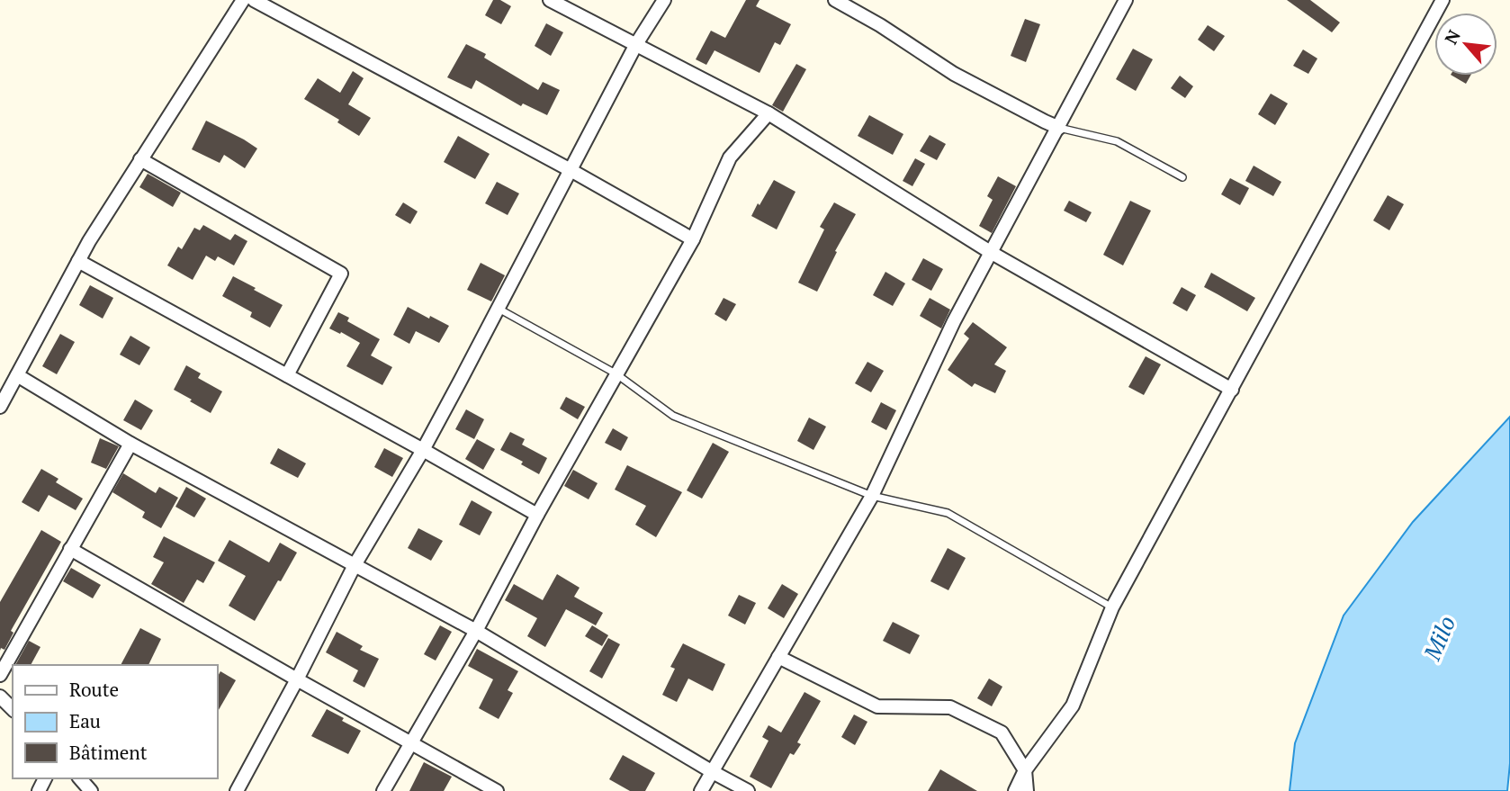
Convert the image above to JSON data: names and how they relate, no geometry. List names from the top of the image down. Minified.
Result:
{"water":["Milo"],"legend":["Route","Eau","Bâtiment"],"north":"top left"}
